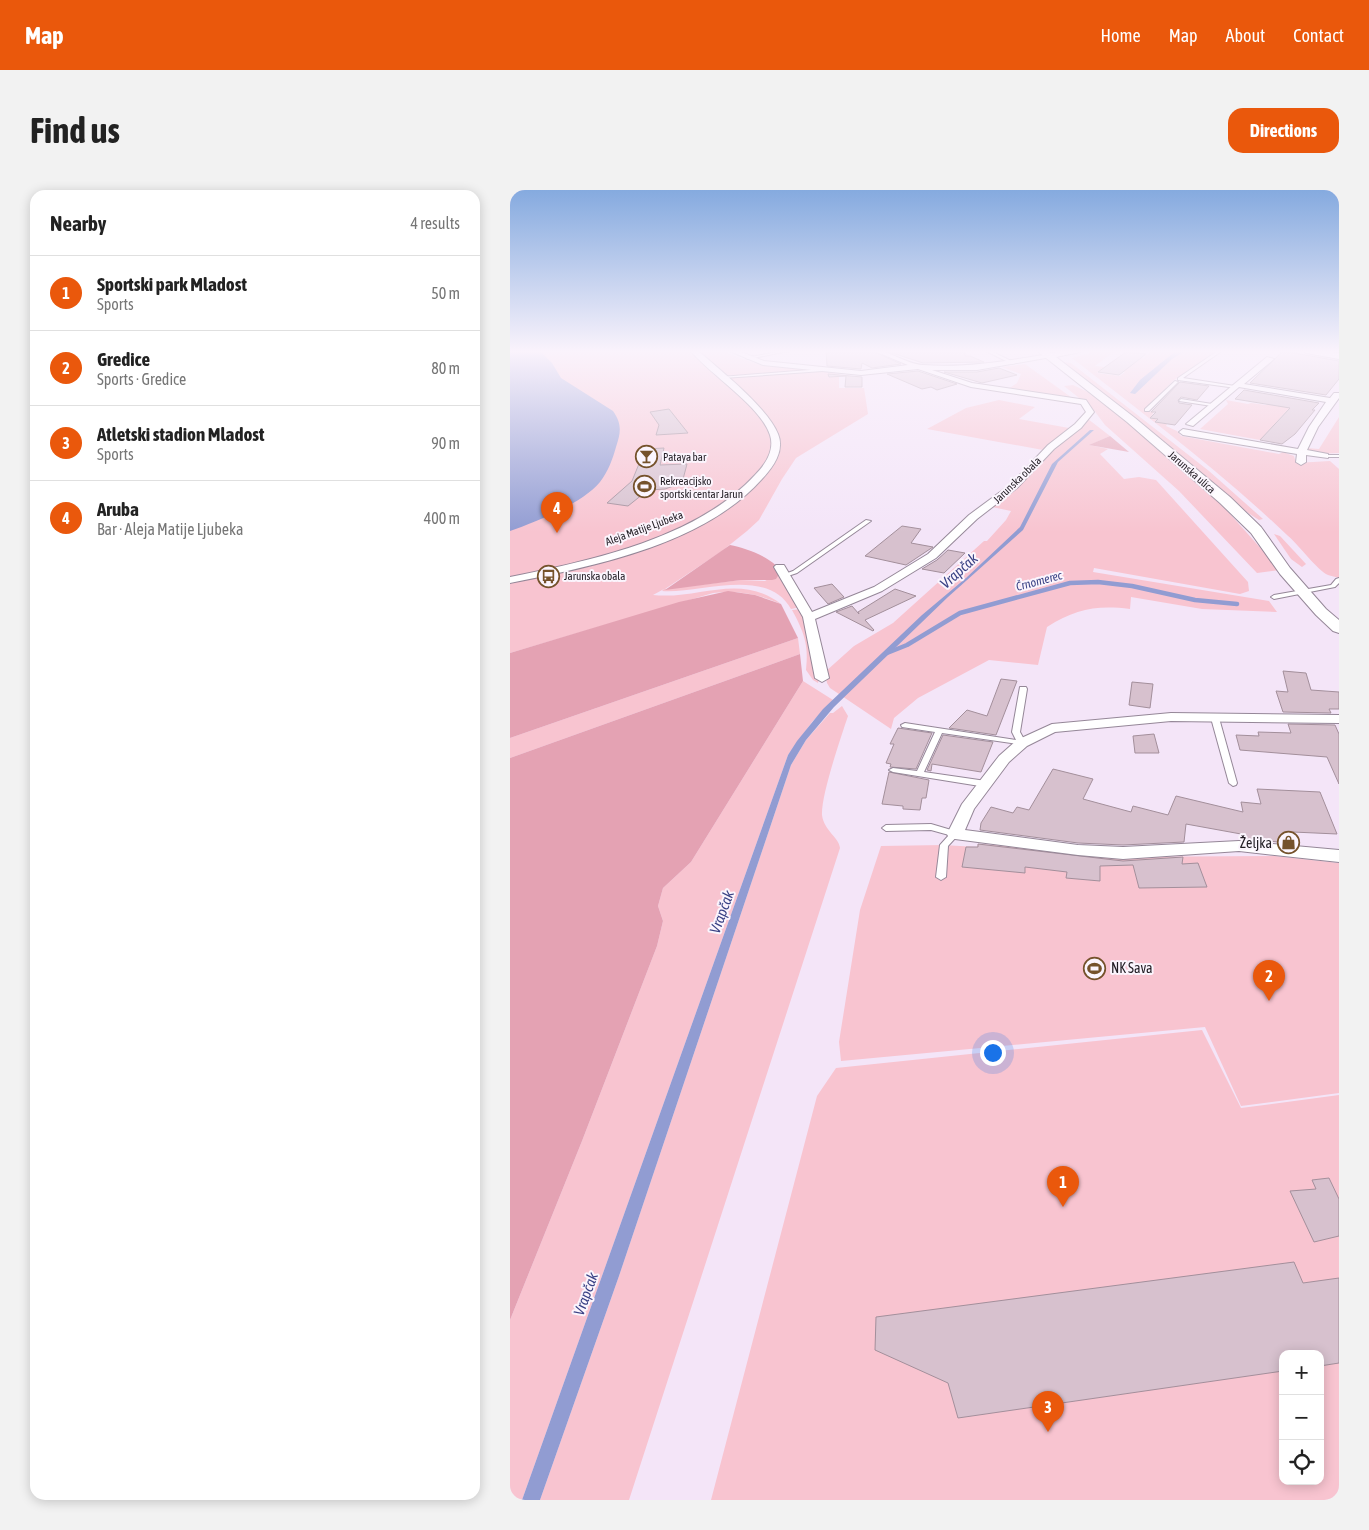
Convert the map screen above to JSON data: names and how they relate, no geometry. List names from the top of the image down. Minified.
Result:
{"streets":{"street":["Jarunska ulica","Jarunska obala","Aleja Matije Ljubeka"]},"water":["Vrapčak","Črnomerec"],"places":{"bar":["Pataya bar"],"sports":["Rekreacijsko sportski centar Jarun","NK Sava"],"bus stop":["Jarunska obala"],"shop":["Željka"]},"page":{"header":"Map","nav":["Home","Map","About","Contact"],"buttons":"Directions","title":"Find us","heading":["Nearby","4 results"],"list":[{"mark":"1","name":"Sportski park Mladost","note":"Sports","value":"50 m"},{"mark":"2","name":"Gredice","note":"Sports · Gredice","value":"80 m"},{"mark":"3","name":"Atletski stadion Mladost","note":"Sports","value":"90 m"},{"mark":"4","name":"Aruba","note":"Bar · Aleja Matije Ljubeka","value":"400 m"}],"pins":["4","2","1","3"],"map_buttons":["+","−"]}}
